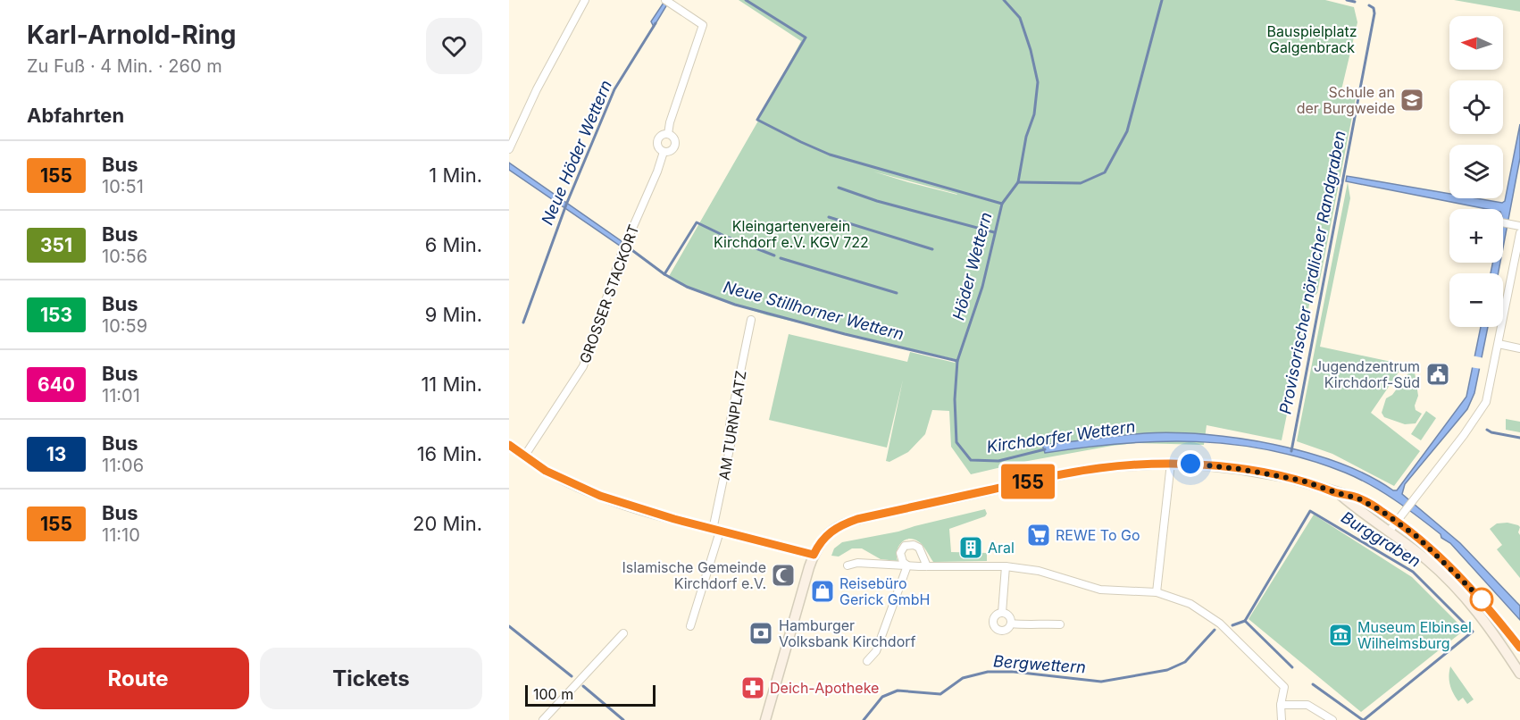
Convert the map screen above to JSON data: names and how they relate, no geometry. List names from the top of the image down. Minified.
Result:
{"streets":{"street":["GROSSER STACKORT","AM TURNPLATZ"]},"water":["Neue Höder Wettern","Höder Wettern","Provisorischer nördlicher Randgraben","Neue Stillhorner Wettern","Kirchdorfer Wettern","Burggraben","Bergwettern"],"parks":["Bauspielplatz Galgenbrack","Kleingartenverein Kirchdorf e.V. KGV 722"],"places":{"school or university":["Schule an der Burgweide"],"public building":["Jugendzentrum Kirchdorf-Süd"],"supermarket":["REWE To Go"],"building":["Aral"],"mosque":["Islamische Gemeinde Kirchdorf e.V."],"shop":["Reisebüro Gerick GmbH"],"bank":["Hamburger Volksbank Kirchdorf"],"museum":["Museum Elbinsel Wilhelmsburg"],"pharmacy":["Deich-Apotheke"]},"lines":["bus line 155"],"scale_bar":"100 m","north":"left","page":{"heading":[["Karl-Arnold-Ring","Zu Fuß · 4 Min. · 260 m"],"Abfahrten"],"on_map":"155","map_buttons":["+","−"],"list":[{"mark":"155","name":"Bus","note":"10:51","value":"1 Min."},{"mark":"351","name":"Bus","note":"10:56","value":"6 Min."},{"mark":"153","name":"Bus","note":"10:59","value":"9 Min."},{"mark":"640","name":"Bus","note":"11:01","value":"11 Min."},{"mark":"13","name":"Bus","note":"11:06","value":"16 Min."},{"mark":"155","name":"Bus","note":"11:10","value":"20 Min."}],"buttons":["Route","Tickets"],"scale":"100 m"}}
